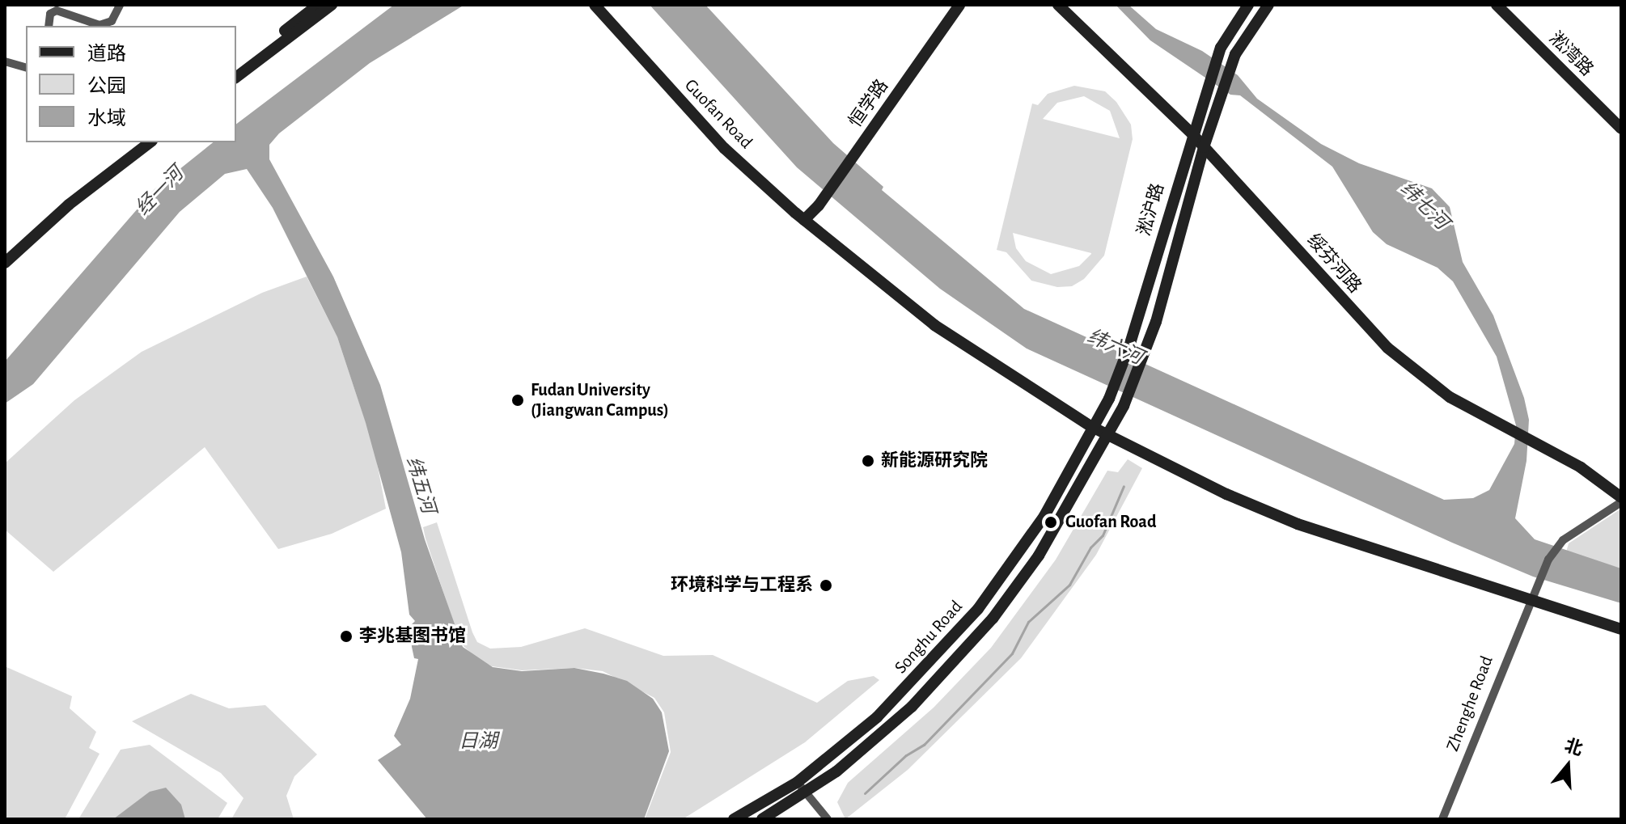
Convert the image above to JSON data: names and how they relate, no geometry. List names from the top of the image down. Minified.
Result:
{"streets":{"main road":["淞湾路","恒学路","Guofan Road","淞沪路","绥芬河路","Songhu Road"],"street":["Zhenghe Road"]},"crossings":[["恒学路","Guofan Road"],["Guofan Road","淞沪路"],["Guofan Road","Songhu Road"],["Guofan Road","Zhenghe Road"],["淞沪路","绥芬河路"],["淞沪路","Songhu Road"],["绥芬河路","Zhenghe Road"]],"water":["经一河","纬七河","纬六河","纬五河","日湖"],"places":["Fudan University (Jiangwan Campus)","新能源研究院","Guofan Road","环境科学与工程系","李兆基图书馆"],"legend":["道路","公园","水域"],"north":"top"}
